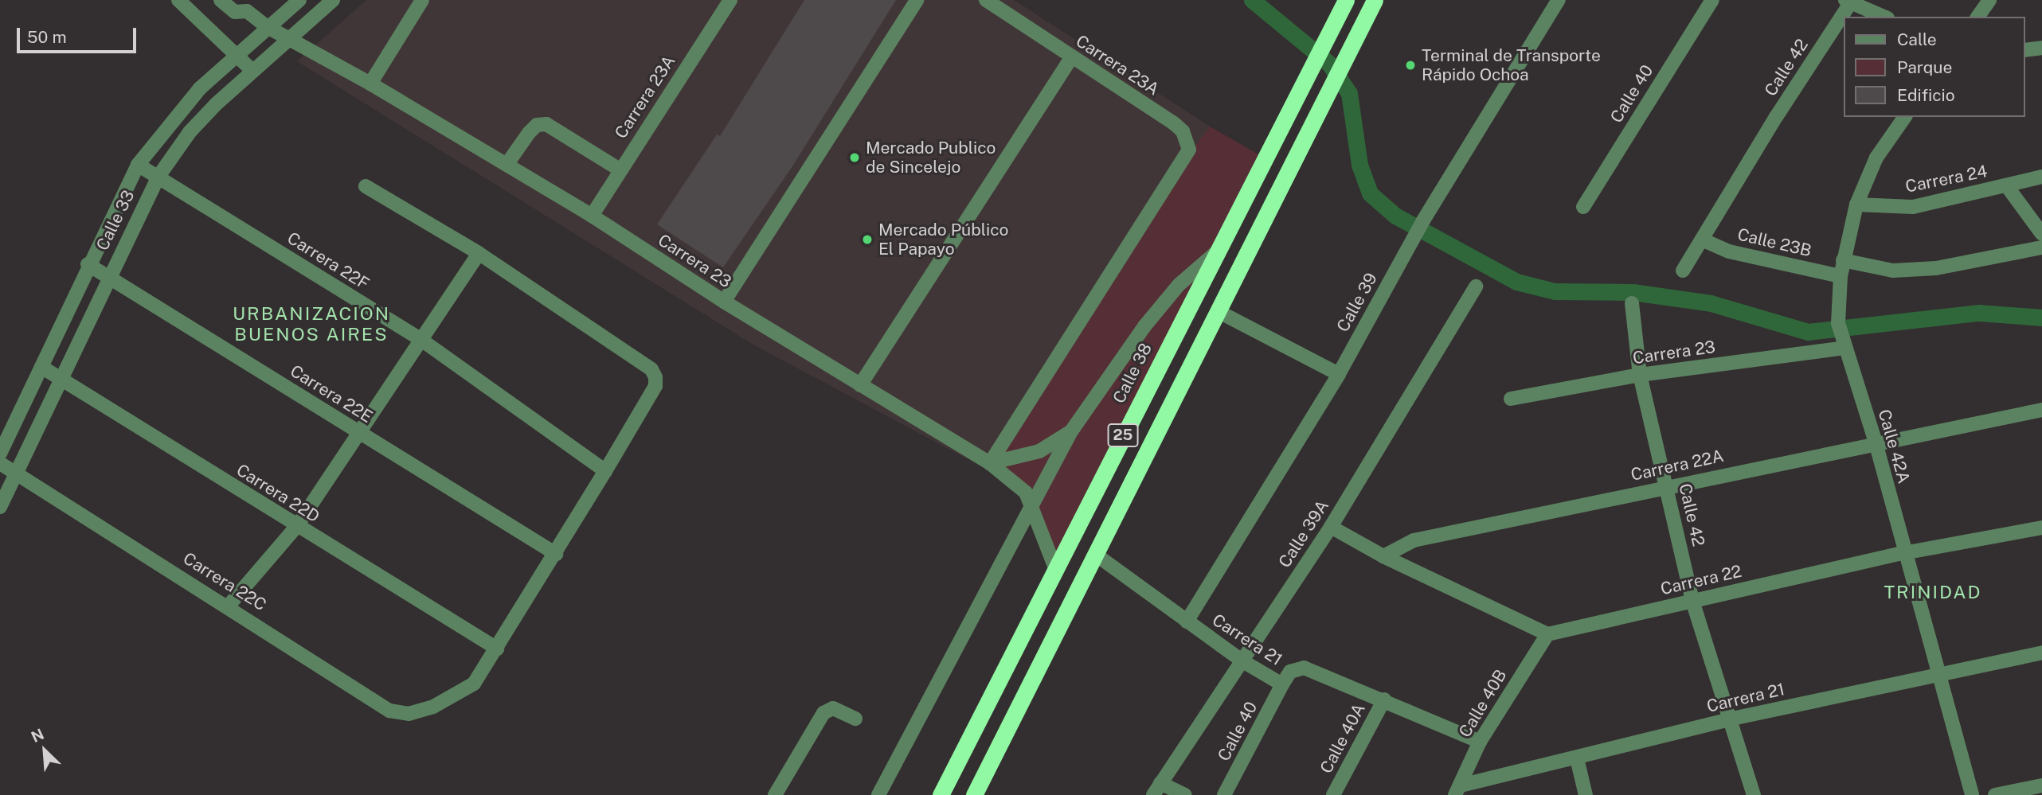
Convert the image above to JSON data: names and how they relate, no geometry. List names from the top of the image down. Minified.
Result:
{"streets":{"highway":["Calle 38","25"],"street":["Carrera 23A","Calle 42","Calle 40","Carrera 24","Calle 33","Calle 23B","Carrera 22F","Carrera 23","Calle 39","Carrera 22E","Calle 42A","Carrera 22A","Carrera 22D","Calle 39A","Carrera 22","Carrera 22C","Carrera 21","Calle 40B","Calle 40A"]},"crossings":[["Carrera 23A","Carrera 23"],["Calle 42","Calle 23B"],["Calle 42","Carrera 23"],["Calle 42","Carrera 22A"],["Calle 42","Carrera 22"],["Calle 42","Carrera 21"],["Calle 40","Carrera 21"],["Carrera 24","Calle 42A"],["Calle 33","Carrera 22F"],["Calle 33","Carrera 23"],["Calle 33","Carrera 22E"],["Calle 33","Carrera 22D"],["Calle 33","Carrera 22C"],["Calle 23B","Calle 42A"],["Carrera 22F","Carrera 22C"],["Carrera 23","Calle 38"],["Carrera 23","Calle 42A"],["Calle 39","Carrera 21"],["Carrera 22E","Carrera 22C"],["25","Carrera 21"],["Calle 42A","Carrera 22A"],["Calle 42A","Carrera 22"],["Calle 42A","Carrera 21"],["Carrera 22D","Carrera 22C"],["Calle 39A","Carrera 21"],["Carrera 22","Calle 40B"],["Carrera 21","Calle 40B"],["Carrera 21","Calle 40A"]],"districts":["URBANIZACION BUENOS AIRES","TRINIDAD"],"places":["Terminal de Transporte Rápido Ochoa","Mercado Publico de Sincelejo","Mercado Público El Papayo"],"legend":["Calle","Parque","Edificio"],"scale_bar":"50 m","north":"top left"}
